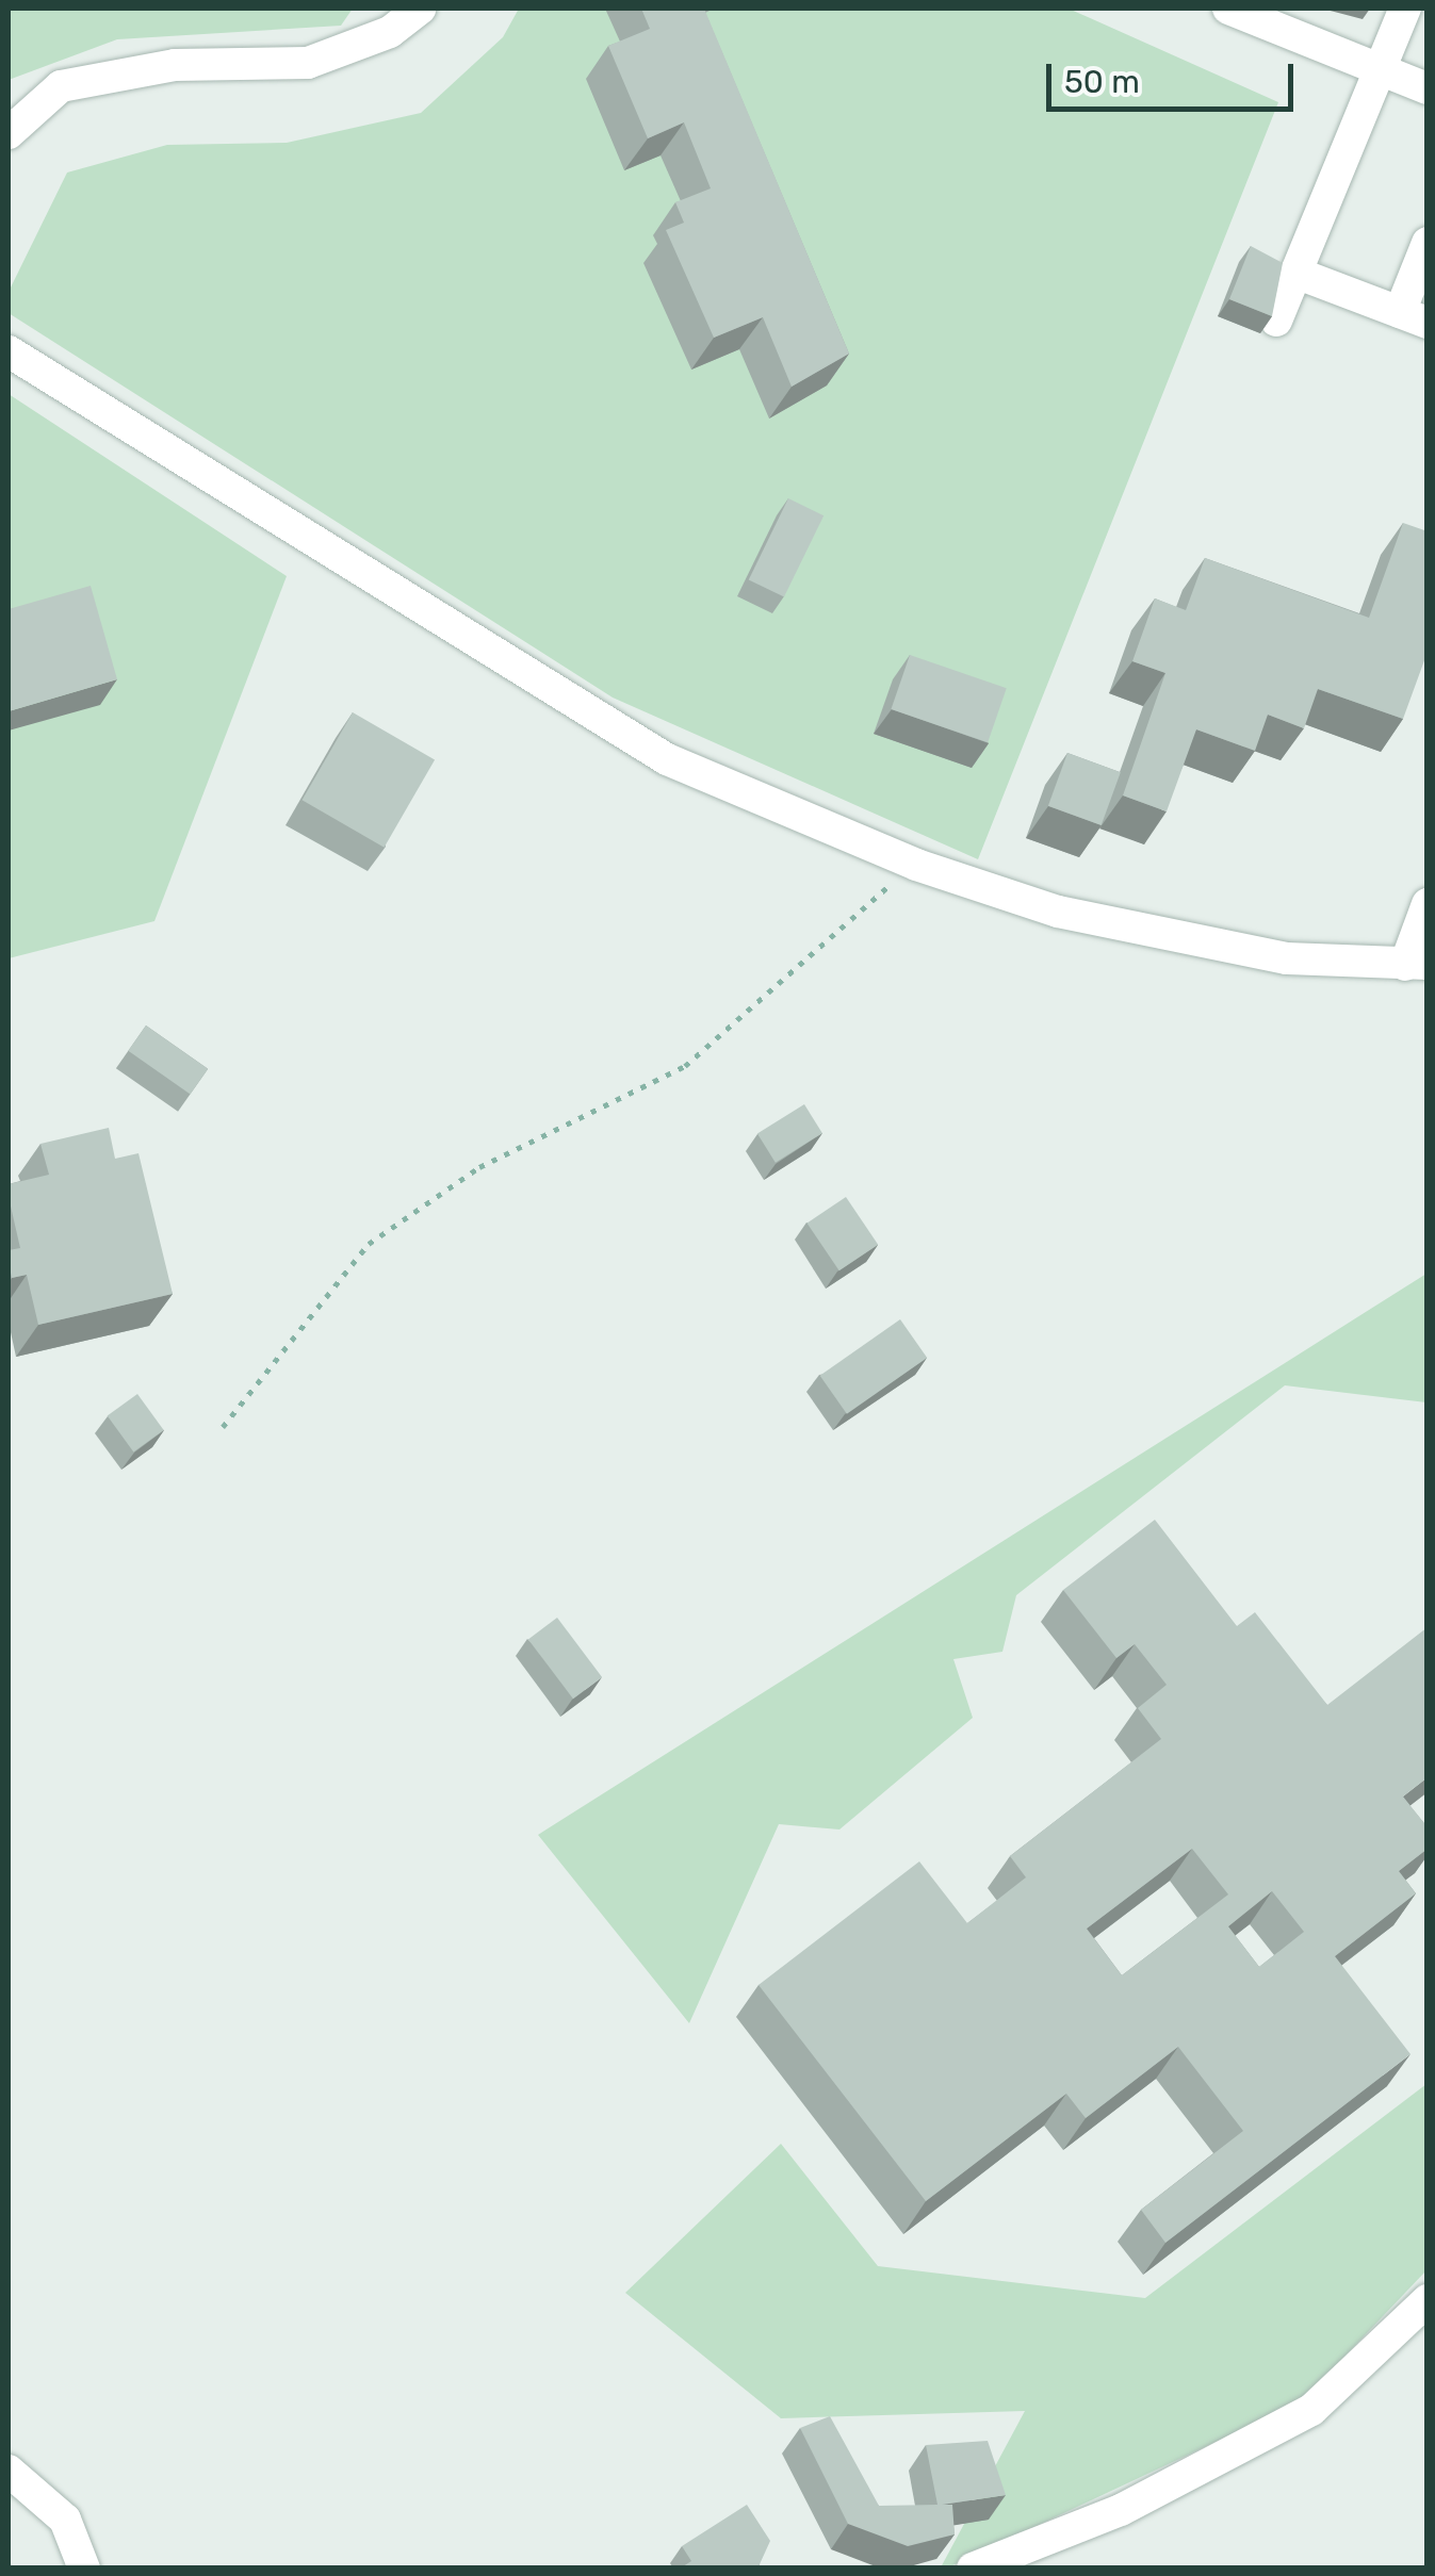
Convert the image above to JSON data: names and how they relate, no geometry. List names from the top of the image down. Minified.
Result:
{"scale_bar":"50 m"}
